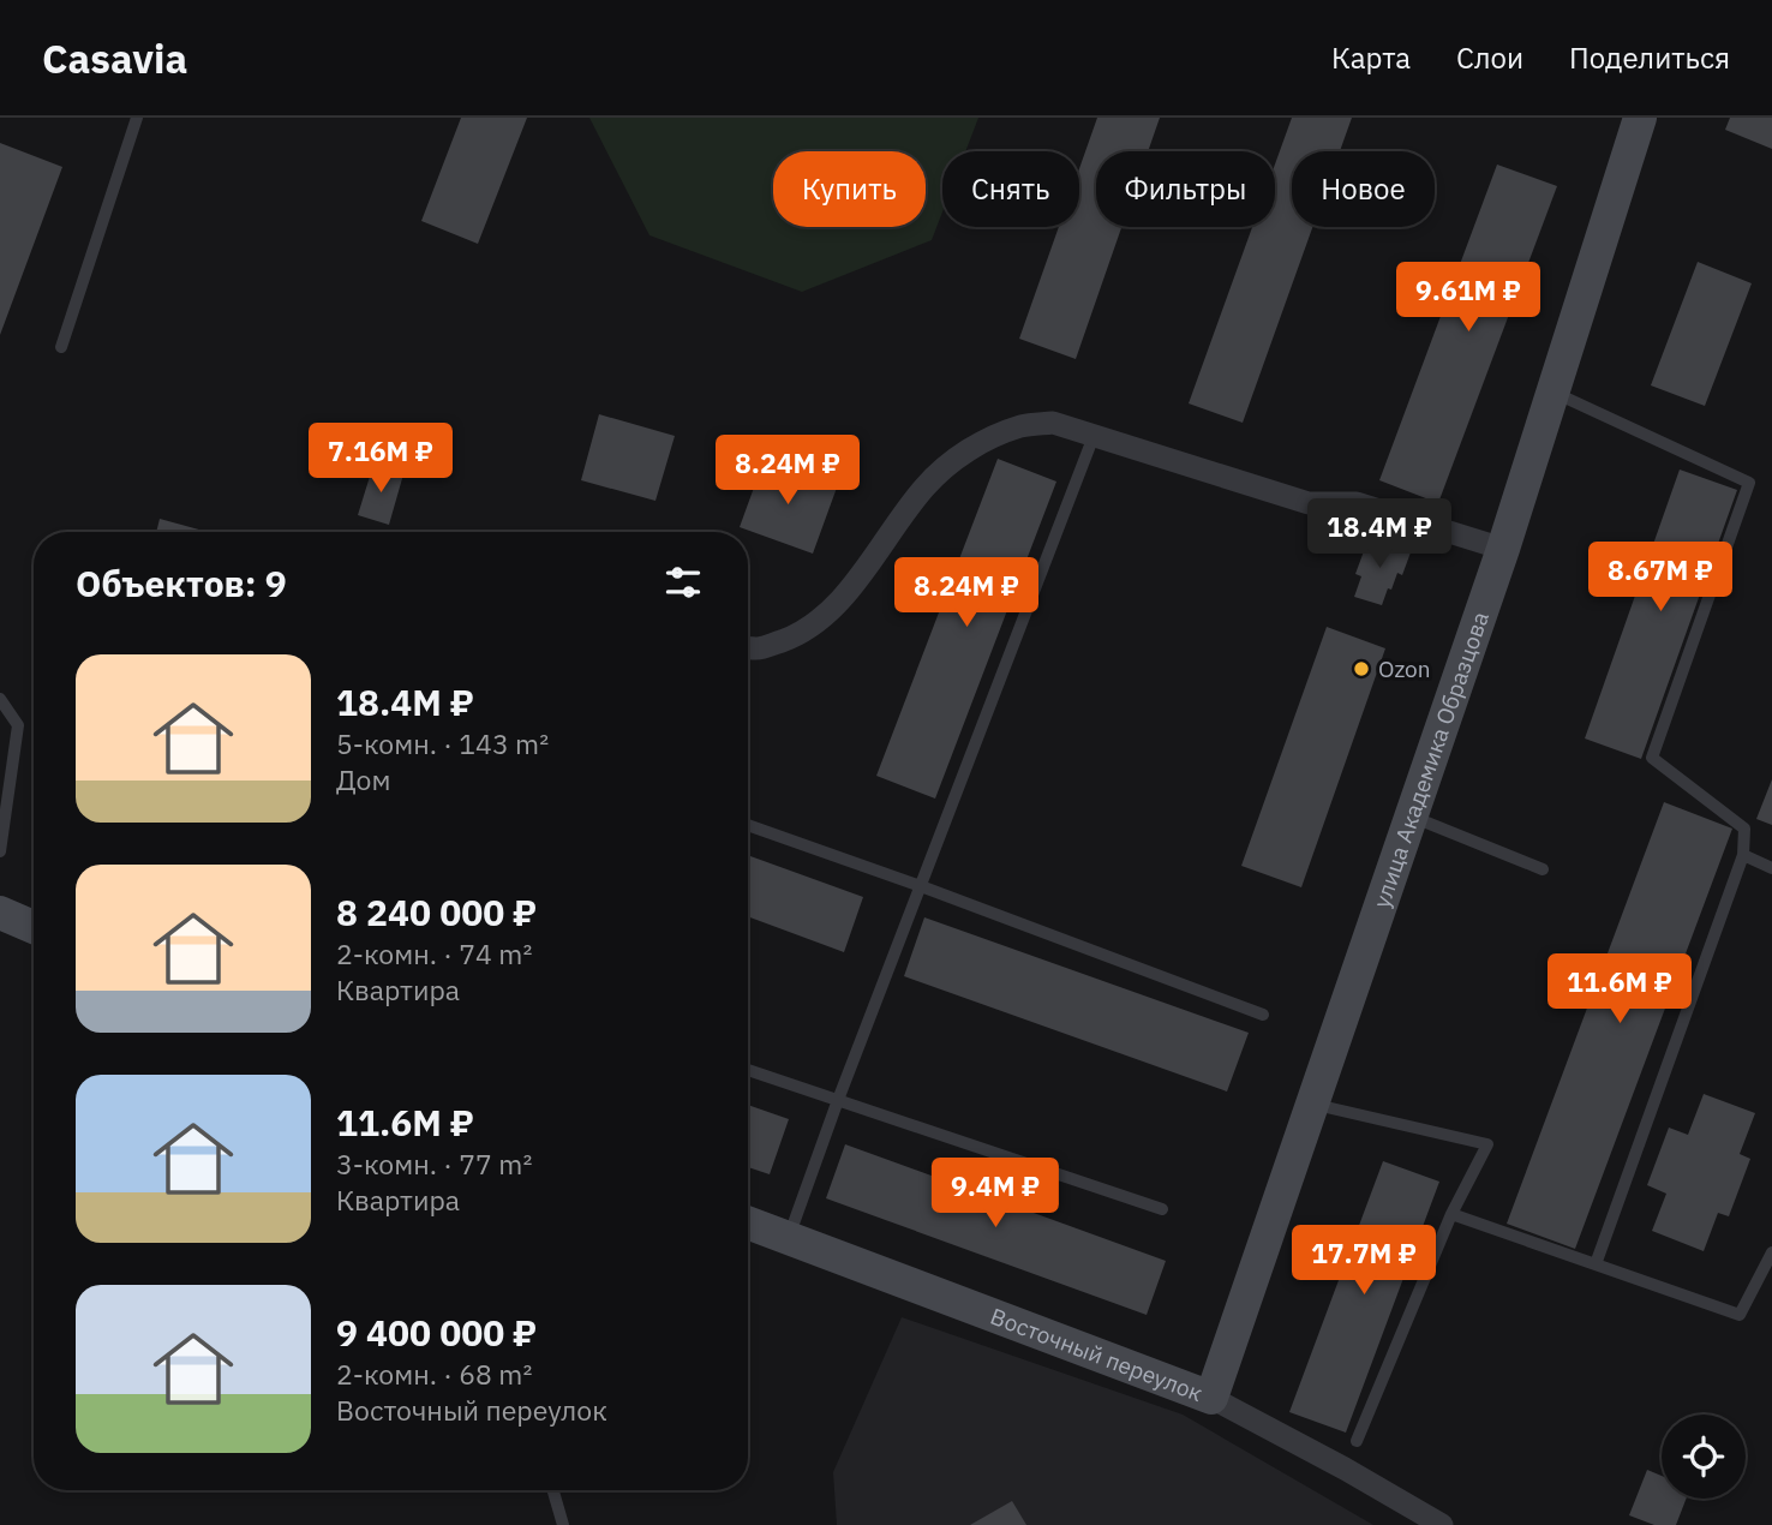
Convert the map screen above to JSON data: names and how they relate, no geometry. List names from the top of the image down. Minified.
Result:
{"streets":{"street":["улица Академика Образцова","Восточный переулок"]},"crossings":[["улица Академика Образцова","Восточный переулок"]],"places":["Ozon"],"page":{"header":"Casavia","nav":["Карта","Слои","Поделиться"],"chip":["Купить","Снять","Фильтры","Новое"],"price":["9.61M ₽","7.16M ₽","8.24M ₽","18.4M ₽","8.67M ₽","8.24M ₽","11.6M ₽","9.4M ₽","17.7M ₽"],"heading":"Объектов: 9","list":[{"name":"18.4M ₽","note":"5-комн. · 143 m² · Дом"},{"name":"8 240 000 ₽","note":"2-комн. · 74 m² · Квартира"},{"name":"11.6M ₽","note":"3-комн. · 77 m² · Квартира"},{"name":"9 400 000 ₽","note":"2-комн. · 68 m² · Восточный переулок"}]}}
